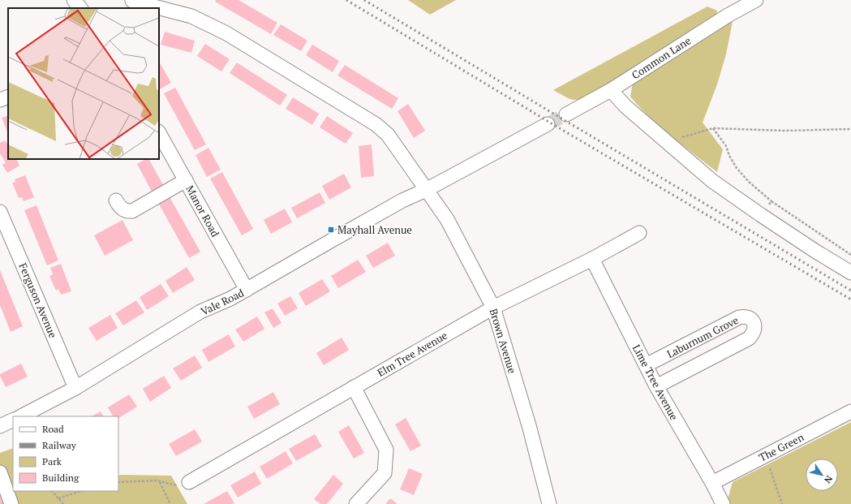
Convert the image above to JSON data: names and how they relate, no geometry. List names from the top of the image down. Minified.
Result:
{"streets":{"street":["Common Lane","Manor Road","Ferguson Avenue","Vale Road","Laburnum Grove","Brown Avenue","Elm Tree Avenue","Lime Tree Avenue","The Green"]},"crossings":[["Manor Road","Vale Road"],["Ferguson Avenue","Vale Road"],["Vale Road","Brown Avenue"],["Laburnum Grove","Lime Tree Avenue"],["Brown Avenue","Elm Tree Avenue"],["Elm Tree Avenue","Lime Tree Avenue"],["Lime Tree Avenue","The Green"]],"places":{"transit":["Mayhall Avenue"]},"legend":["Road","Railway","Park","Building"],"north":"bottom right"}
